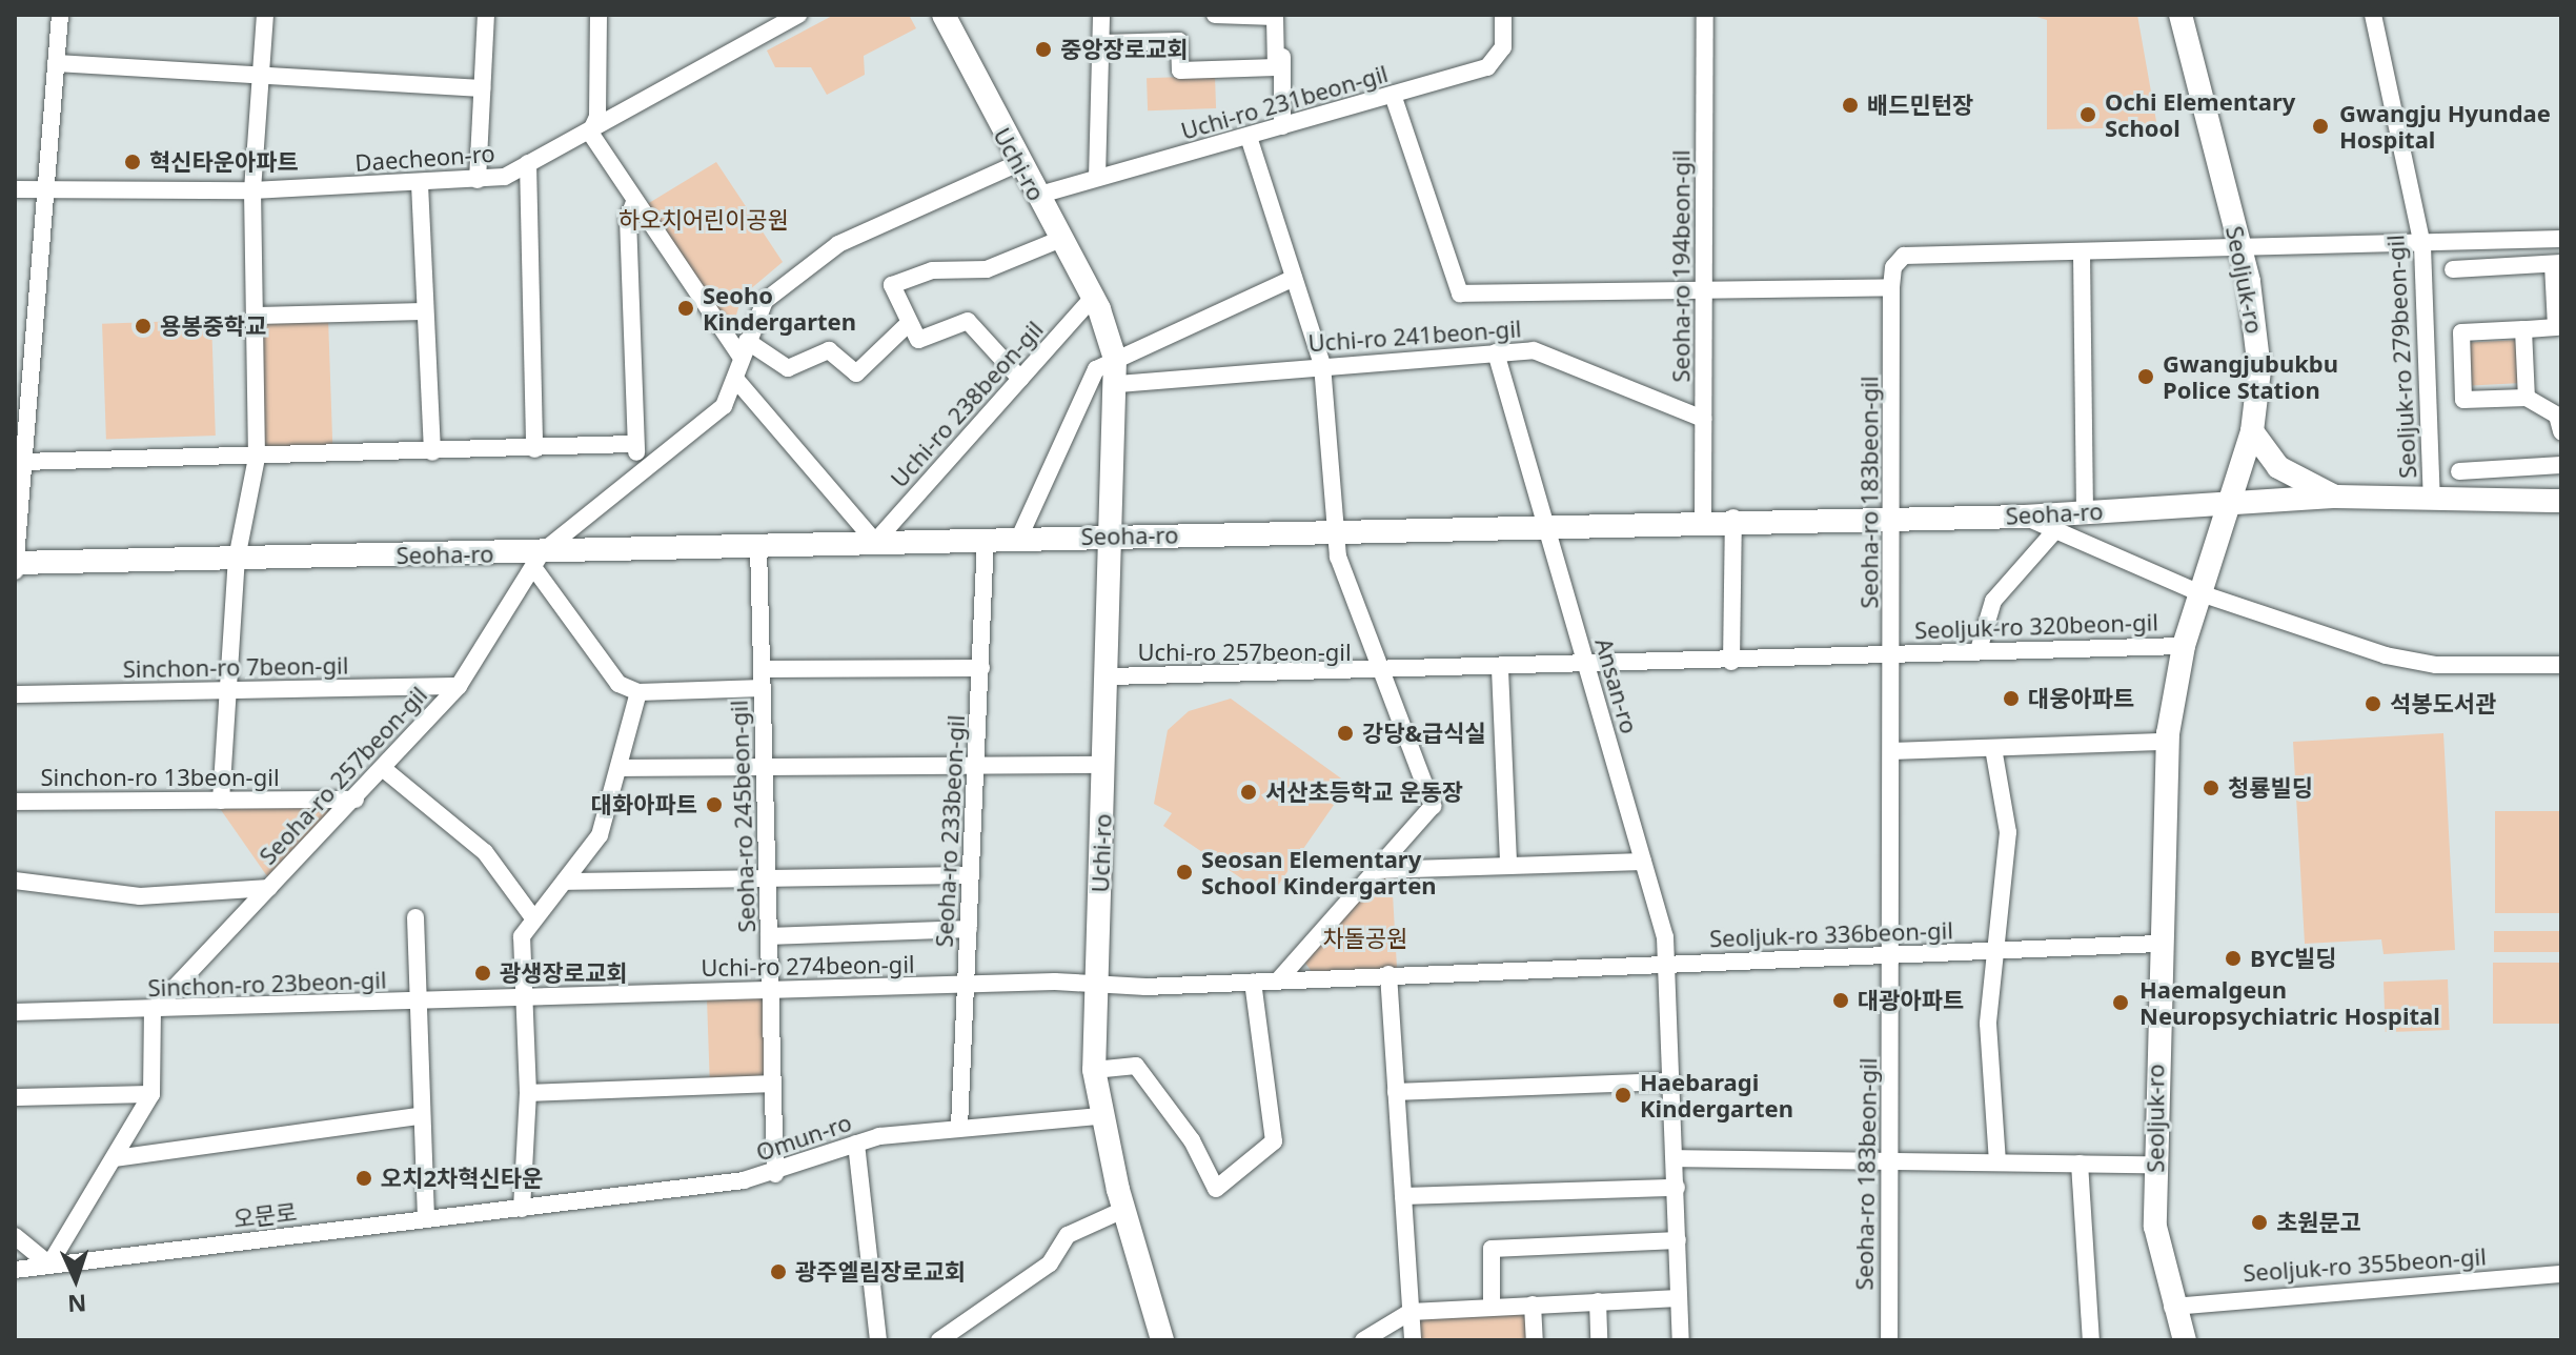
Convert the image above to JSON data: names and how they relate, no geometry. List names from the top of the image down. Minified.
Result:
{"streets":{"main road":["Uchi-ro","Seoljuk-ro","Seoha-ro"],"street":["Uchi-ro 231beon-gil","Daecheon-ro","Seoha-ro 194beon-gil","Uchi-ro 241beon-gil","Seoljuk-ro 279beon-gil","Uchi-ro 238beon-gil","Seoha-ro 183beon-gil","Seoljuk-ro 320beon-gil","Uchi-ro 257beon-gil","Sinchon-ro 7beon-gil","Ansan-ro","Seoha-ro 257beon-gil","Sinchon-ro 13beon-gil","Seoha-ro 245beon-gil","Seoha-ro 233beon-gil","Seoljuk-ro 336beon-gil","Uchi-ro 274beon-gil","Sinchon-ro 23beon-gil","Omun-ro","오문로","Seoljuk-ro 355beon-gil"]},"crossings":[["Uchi-ro 231beon-gil","Uchi-ro"],["Uchi-ro","Uchi-ro 241beon-gil"],["Uchi-ro","Uchi-ro 238beon-gil"],["Uchi-ro","Seoha-ro"],["Uchi-ro","Uchi-ro 257beon-gil"],["Uchi-ro","Seoha-ro 257beon-gil"],["Uchi-ro","Uchi-ro 274beon-gil"],["Uchi-ro","Omun-ro"],["Seoha-ro 194beon-gil","Uchi-ro 241beon-gil"],["Seoha-ro 194beon-gil","Seoha-ro"],["Seoljuk-ro","Seoha-ro"],["Seoljuk-ro","Seoljuk-ro 320beon-gil"],["Seoljuk-ro","Seoljuk-ro 336beon-gil"],["Seoljuk-ro","Seoljuk-ro 355beon-gil"],["Seoljuk-ro 279beon-gil","Seoha-ro"],["Uchi-ro 238beon-gil","Seoha-ro"],["Seoha-ro 183beon-gil","Seoha-ro"],["Seoha-ro 183beon-gil","Seoljuk-ro 320beon-gil"],["Seoha-ro 183beon-gil","Seoljuk-ro 336beon-gil"],["Seoha-ro","Ansan-ro"],["Seoha-ro","Seoha-ro 257beon-gil"],["Seoha-ro","Seoha-ro 245beon-gil"],["Seoha-ro","Seoha-ro 233beon-gil"],["Seoljuk-ro 320beon-gil","Uchi-ro 257beon-gil"],["Seoljuk-ro 320beon-gil","Ansan-ro"],["Uchi-ro 257beon-gil","Ansan-ro"],["Uchi-ro 257beon-gil","Uchi-ro 274beon-gil"],["Sinchon-ro 7beon-gil","Seoha-ro 257beon-gil"],["Ansan-ro","Seoljuk-ro 336beon-gil"],["Seoha-ro 257beon-gil","Sinchon-ro 13beon-gil"],["Seoha-ro 257beon-gil","Sinchon-ro 23beon-gil"],["Seoha-ro 245beon-gil","Uchi-ro 274beon-gil"],["Seoha-ro 245beon-gil","Omun-ro"],["Seoha-ro 233beon-gil","Uchi-ro 274beon-gil"],["Seoha-ro 233beon-gil","Omun-ro"],["Seoljuk-ro 336beon-gil","Uchi-ro 274beon-gil"],["Uchi-ro 274beon-gil","Sinchon-ro 23beon-gil"],["Omun-ro","오문로"]],"parks":["하오치어린이공원","차돌공원"],"places":["중앙장로교회","배드민턴장","Ochi Elementary School","Gwangju Hyundae Hospital","혁신타운아파트","Seoho Kindergarten","용봉중학교","Gwangjubukbu Police Station","대웅아파트","석봉도서관","강당&급식실","청룡빌딩","서산초등학교 운동장","대화아파트","Seosan Elementary School Kindergarten","BYC빌딩","광생장로교회","대광아파트","Haemalgeun Neuropsychiatric Hospital","Haebaragi Kindergarten","오치2차혁신타운","초원문고","광주엘림장로교회"],"north":"bottom"}
